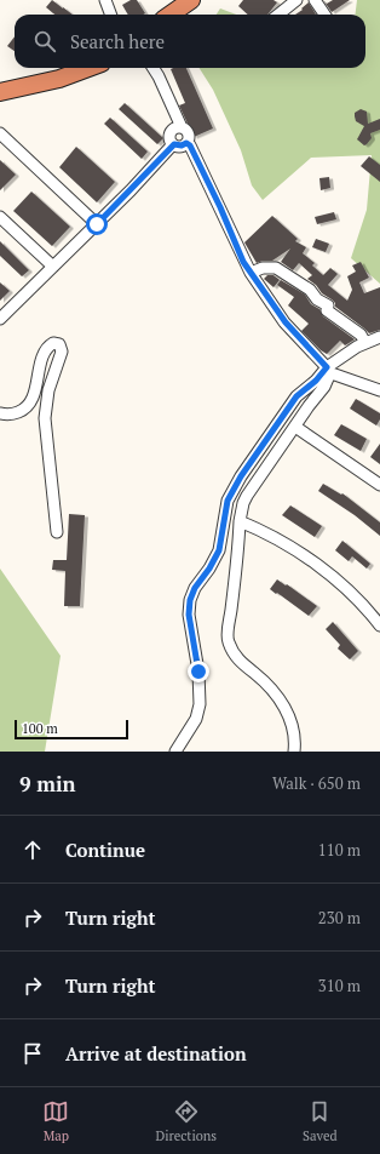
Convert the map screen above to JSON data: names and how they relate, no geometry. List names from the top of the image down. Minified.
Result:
{"scale_bar":"100 m","page":{"search":"Search here","scale":"100 m","heading":["9 min","Walk · 650 m"],"list":[["Continue","110 m"],["Turn right","230 m"],["Turn right","310 m"],"Arrive at destination"],"nav":["Map","Directions","Saved"]}}
